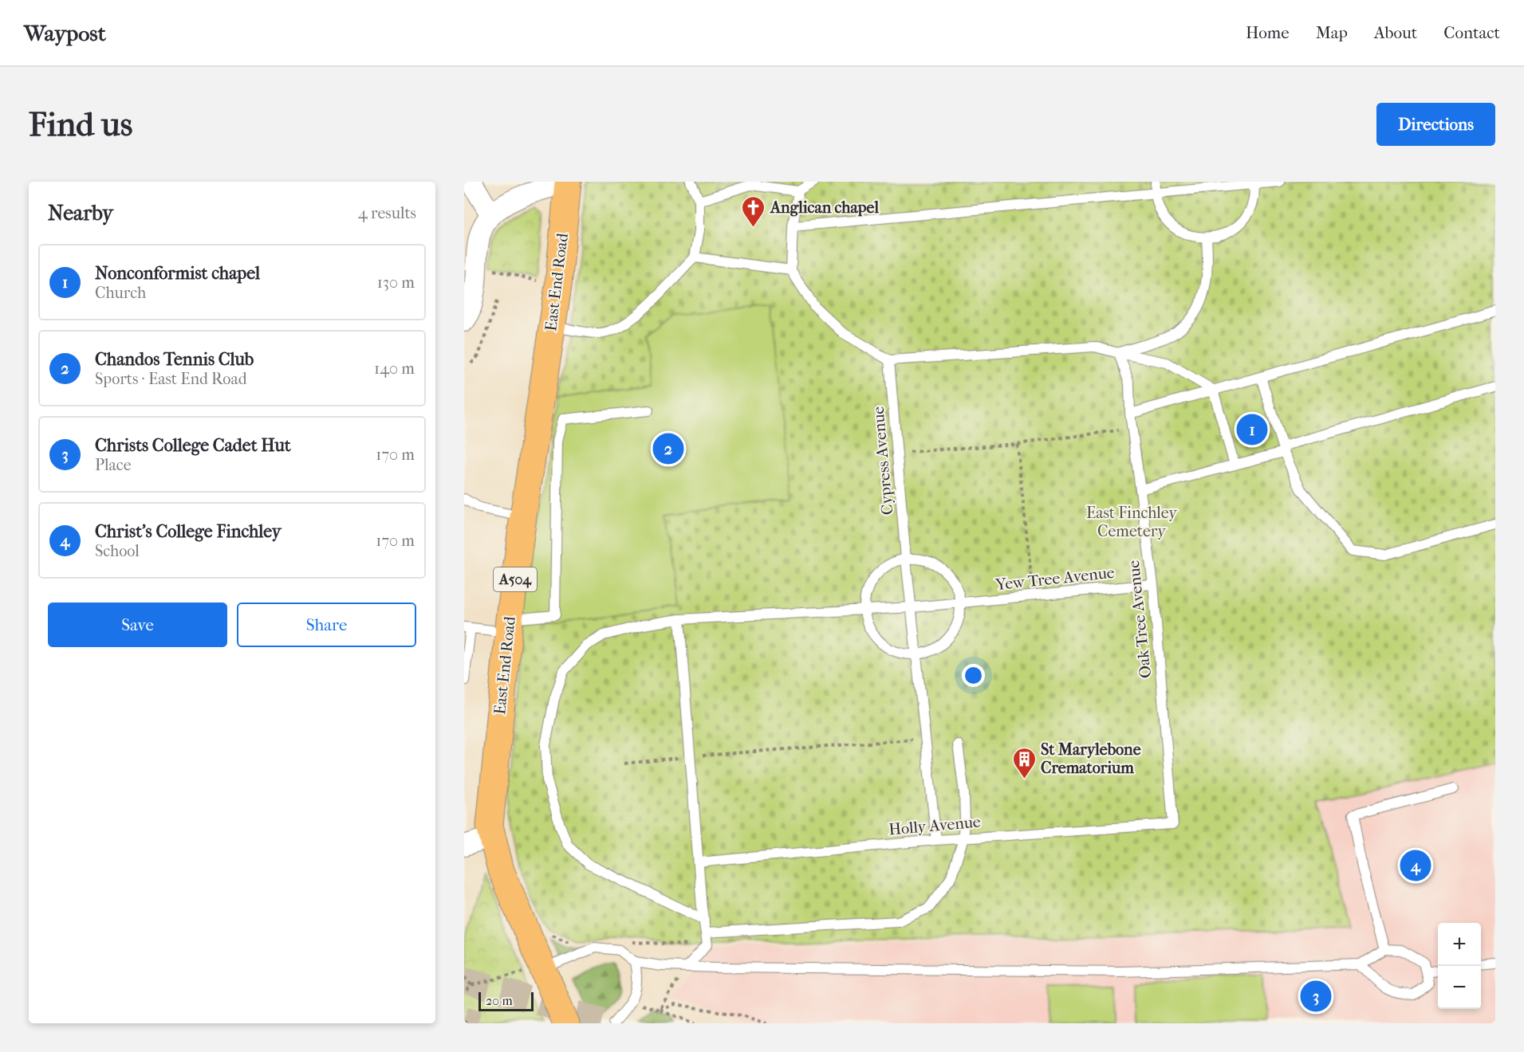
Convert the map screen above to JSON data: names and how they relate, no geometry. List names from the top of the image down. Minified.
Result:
{"streets":{"main road":["East End Road","A504"],"lane":["Cypress Avenue","Yew Tree Avenue","Oak Tree Avenue","Holly Avenue"]},"crossings":[["Cypress Avenue","Yew Tree Avenue"],["Yew Tree Avenue","Oak Tree Avenue"],["Oak Tree Avenue","Holly Avenue"]],"parks":["East Finchley Cemetery"],"places":{"church":["Anglican chapel"],"building":["St Marylebone Crematorium"]},"scale_bar":"20 m","page":{"header":"Waypost","nav":["Home","Map","About","Contact"],"buttons":["Directions",["Save","Share"]],"title":"Find us","heading":["Nearby","4 results"],"list":[{"mark":"1","name":"Nonconformist chapel","note":"Church","value":"130 m"},{"mark":"2","name":"Chandos Tennis Club","note":"Sports · East End Road","value":"140 m"},{"mark":"3","name":"Christs College Cadet Hut","note":"Place","value":"170 m"},{"mark":"4","name":"Christ's College Finchley","note":"School","value":"170 m"}],"pins":["1","2","4","3"],"map_buttons":["+","−"],"scale":"20 m"}}
